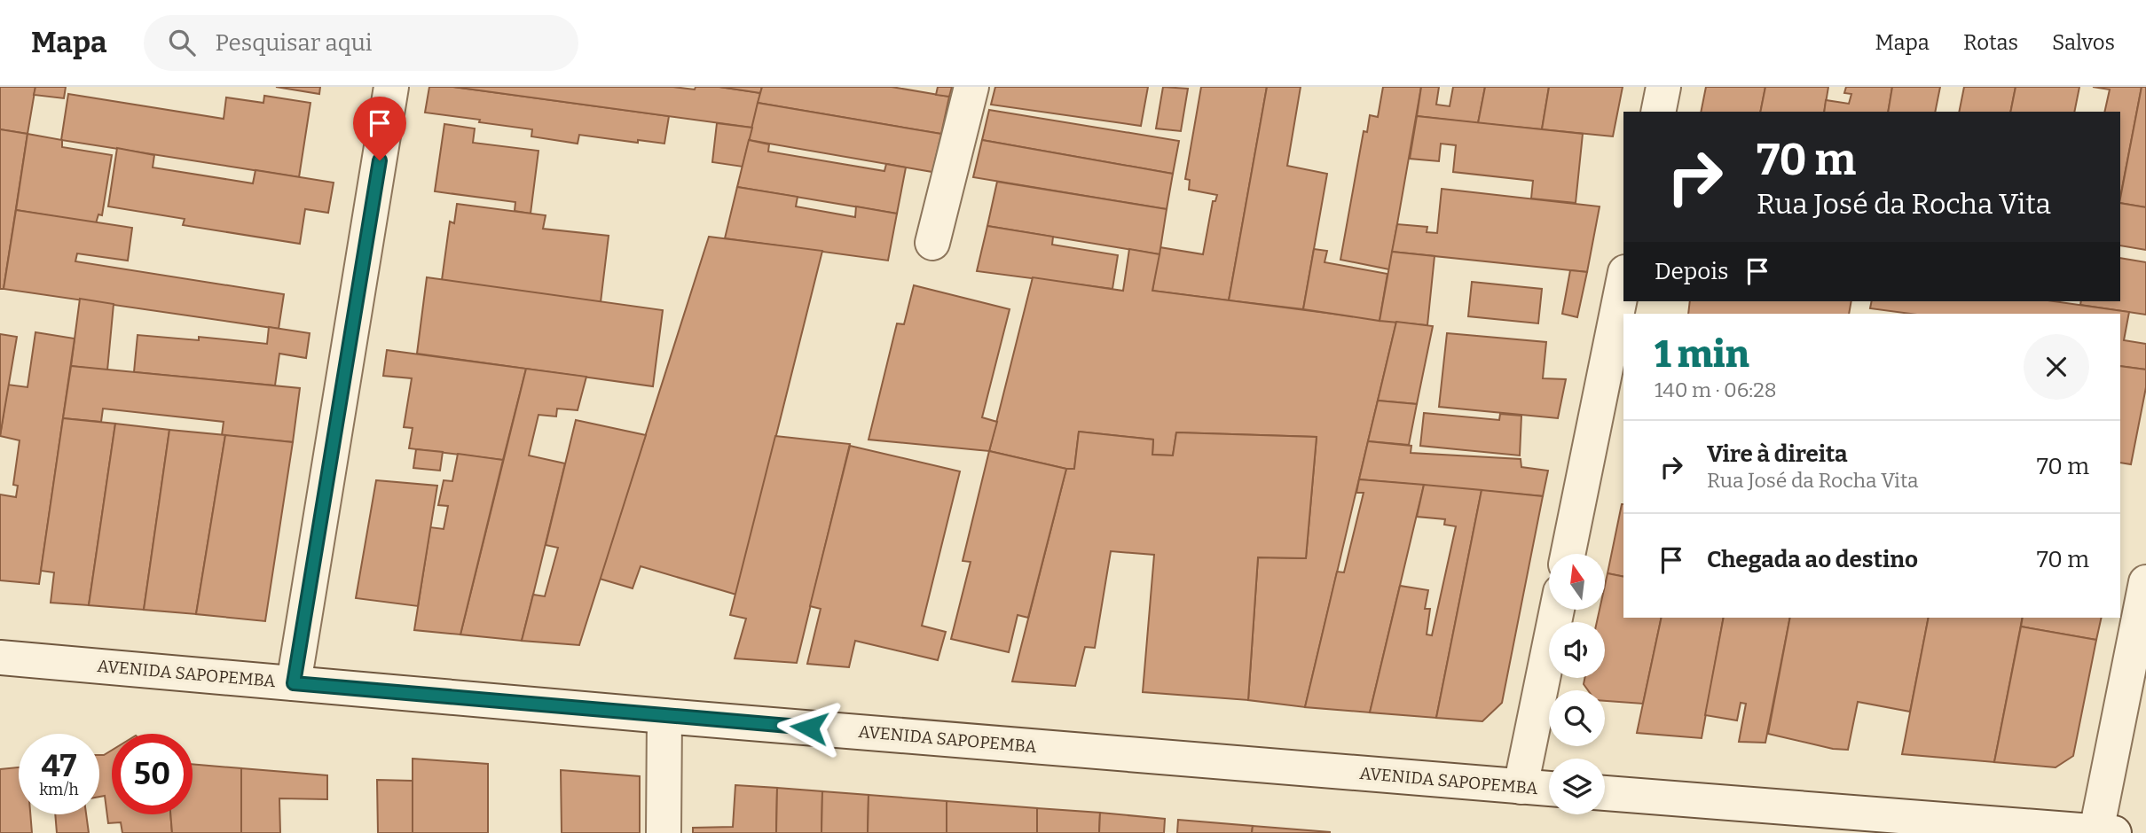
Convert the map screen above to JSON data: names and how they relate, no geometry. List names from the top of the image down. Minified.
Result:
{"streets":{"main road":["AVENIDA SAPOPEMBA"]},"north":"top","page":{"header":"Mapa","search":"Pesquisar aqui","nav":["Mapa","Rotas","Salvos"],"turn":["70 m","Rua José da Rocha Vita"],"then":"Depois","heading":["1 min","140 m · 06:28"],"list":[{"name":"Vire à direita","note":"Rua José da Rocha Vita","value":"70 m"},{"name":"Chegada ao destino","value":"70 m"}],"speed":"47 km/h","limit":"50"}}
